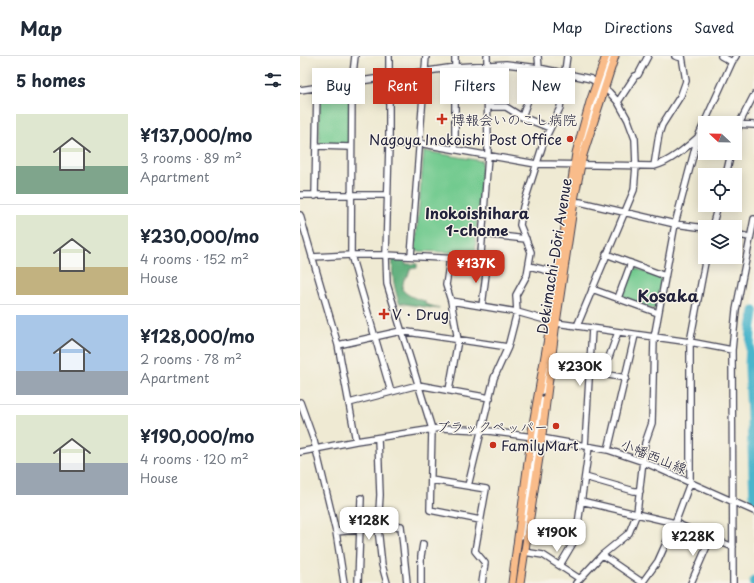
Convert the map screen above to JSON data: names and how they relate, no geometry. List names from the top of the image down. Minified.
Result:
{"streets":{"main road":["Dekimachi-Dōri Avenue"],"street":["小幡西山線"]},"crossings":[["Dekimachi-Dōri Avenue","小幡西山線"]],"districts":["Inokoishihara 1-chome","Kosaka"],"places":{"health":["博報会いのこし病院","V・Drug"],"other":["Nagoya Inokoishi Post Office","ブラックペッパー","FamilyMart"]},"north":"left","page":{"header":"Map","nav":["Map","Directions","Saved"],"heading":"5 homes","chip":["Buy","Rent","Filters","New"],"list":[{"name":"¥137,000/mo","note":"3 rooms · 89 m² · Apartment"},{"name":"¥230,000/mo","note":"4 rooms · 152 m² · House"},{"name":"¥128,000/mo","note":"2 rooms · 78 m² · Apartment"},{"name":"¥190,000/mo","note":"4 rooms · 120 m² · House"}],"price":["¥137K","¥230K","¥128K","¥190K","¥228K"]}}
